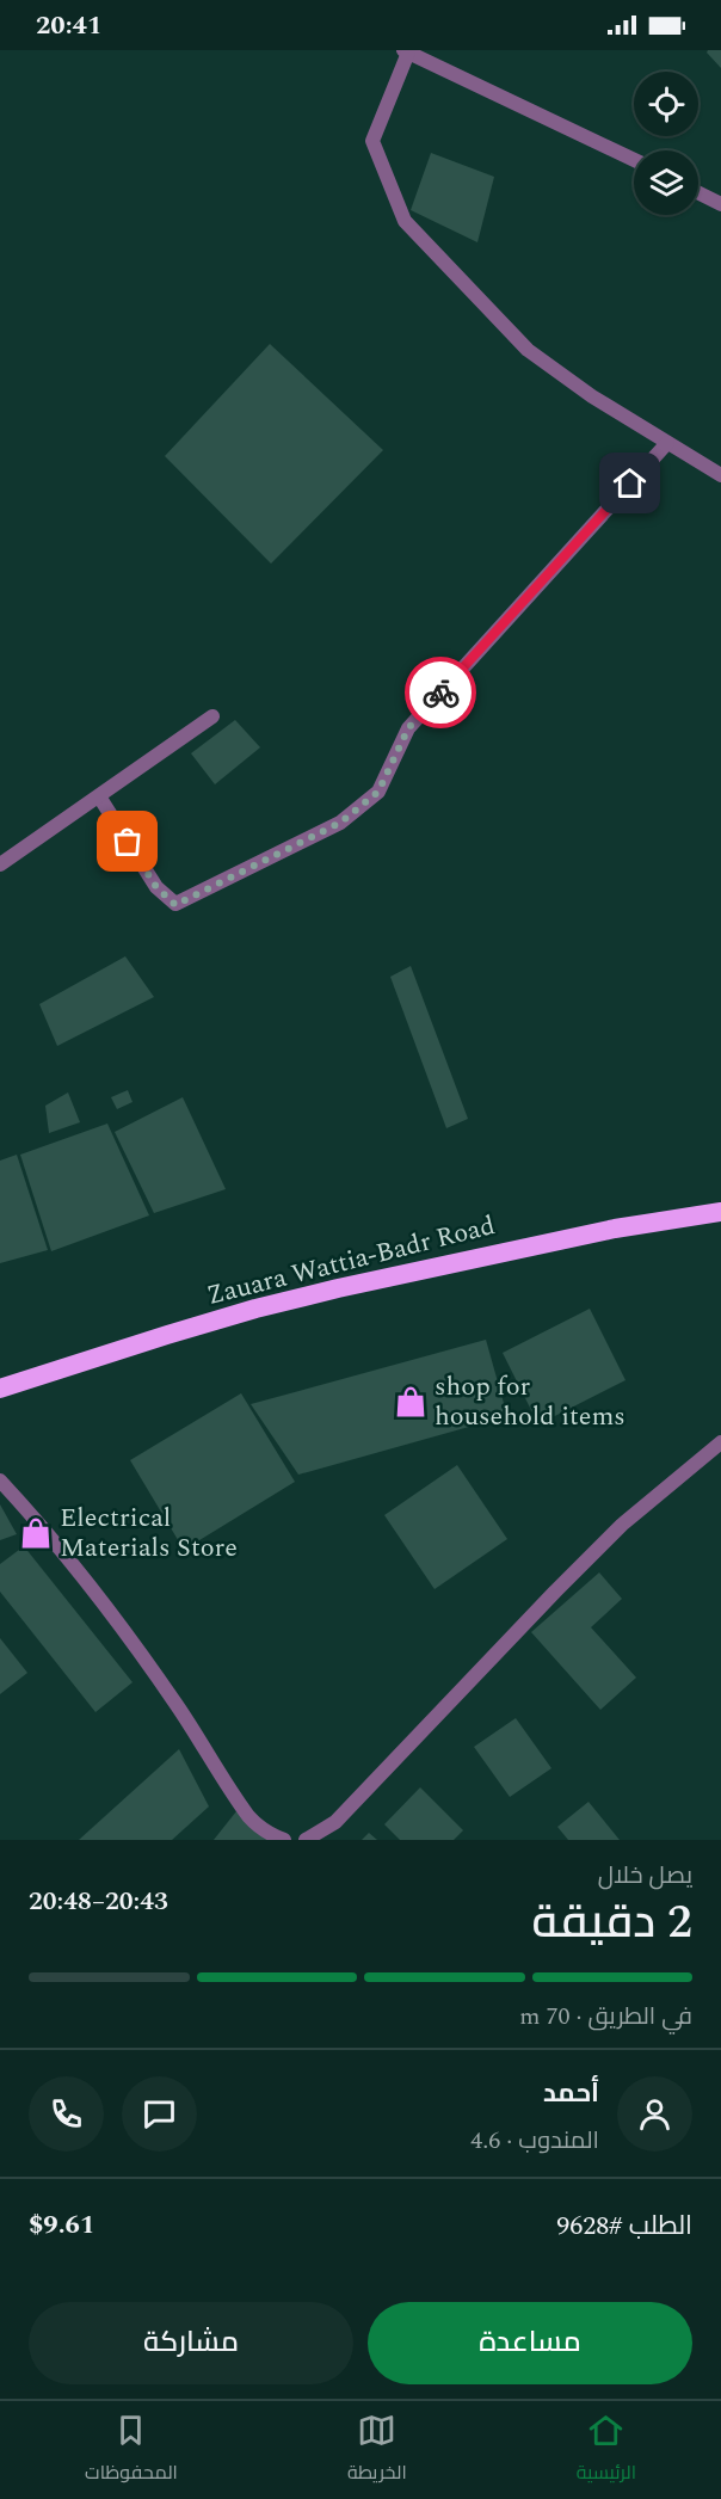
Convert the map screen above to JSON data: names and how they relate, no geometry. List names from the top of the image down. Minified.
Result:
{"streets":{"highway":["Zauara Wattia-Badr Road"]},"places":{"shop":["shop for household items","Electrical Materials Store"]},"page":{"status":"20:41","heading":["2 دقيقة","يصل خلال","20:43–20:48"],"panel":["أحمد","المندوب · 4.6","الطلب #9628","$9.61"],"bar":"في الطريق · 70 m","buttons":["مساعدة","مشاركة"],"tabs":["الرئيسية","الخريطة","المحفوظات"]}}
